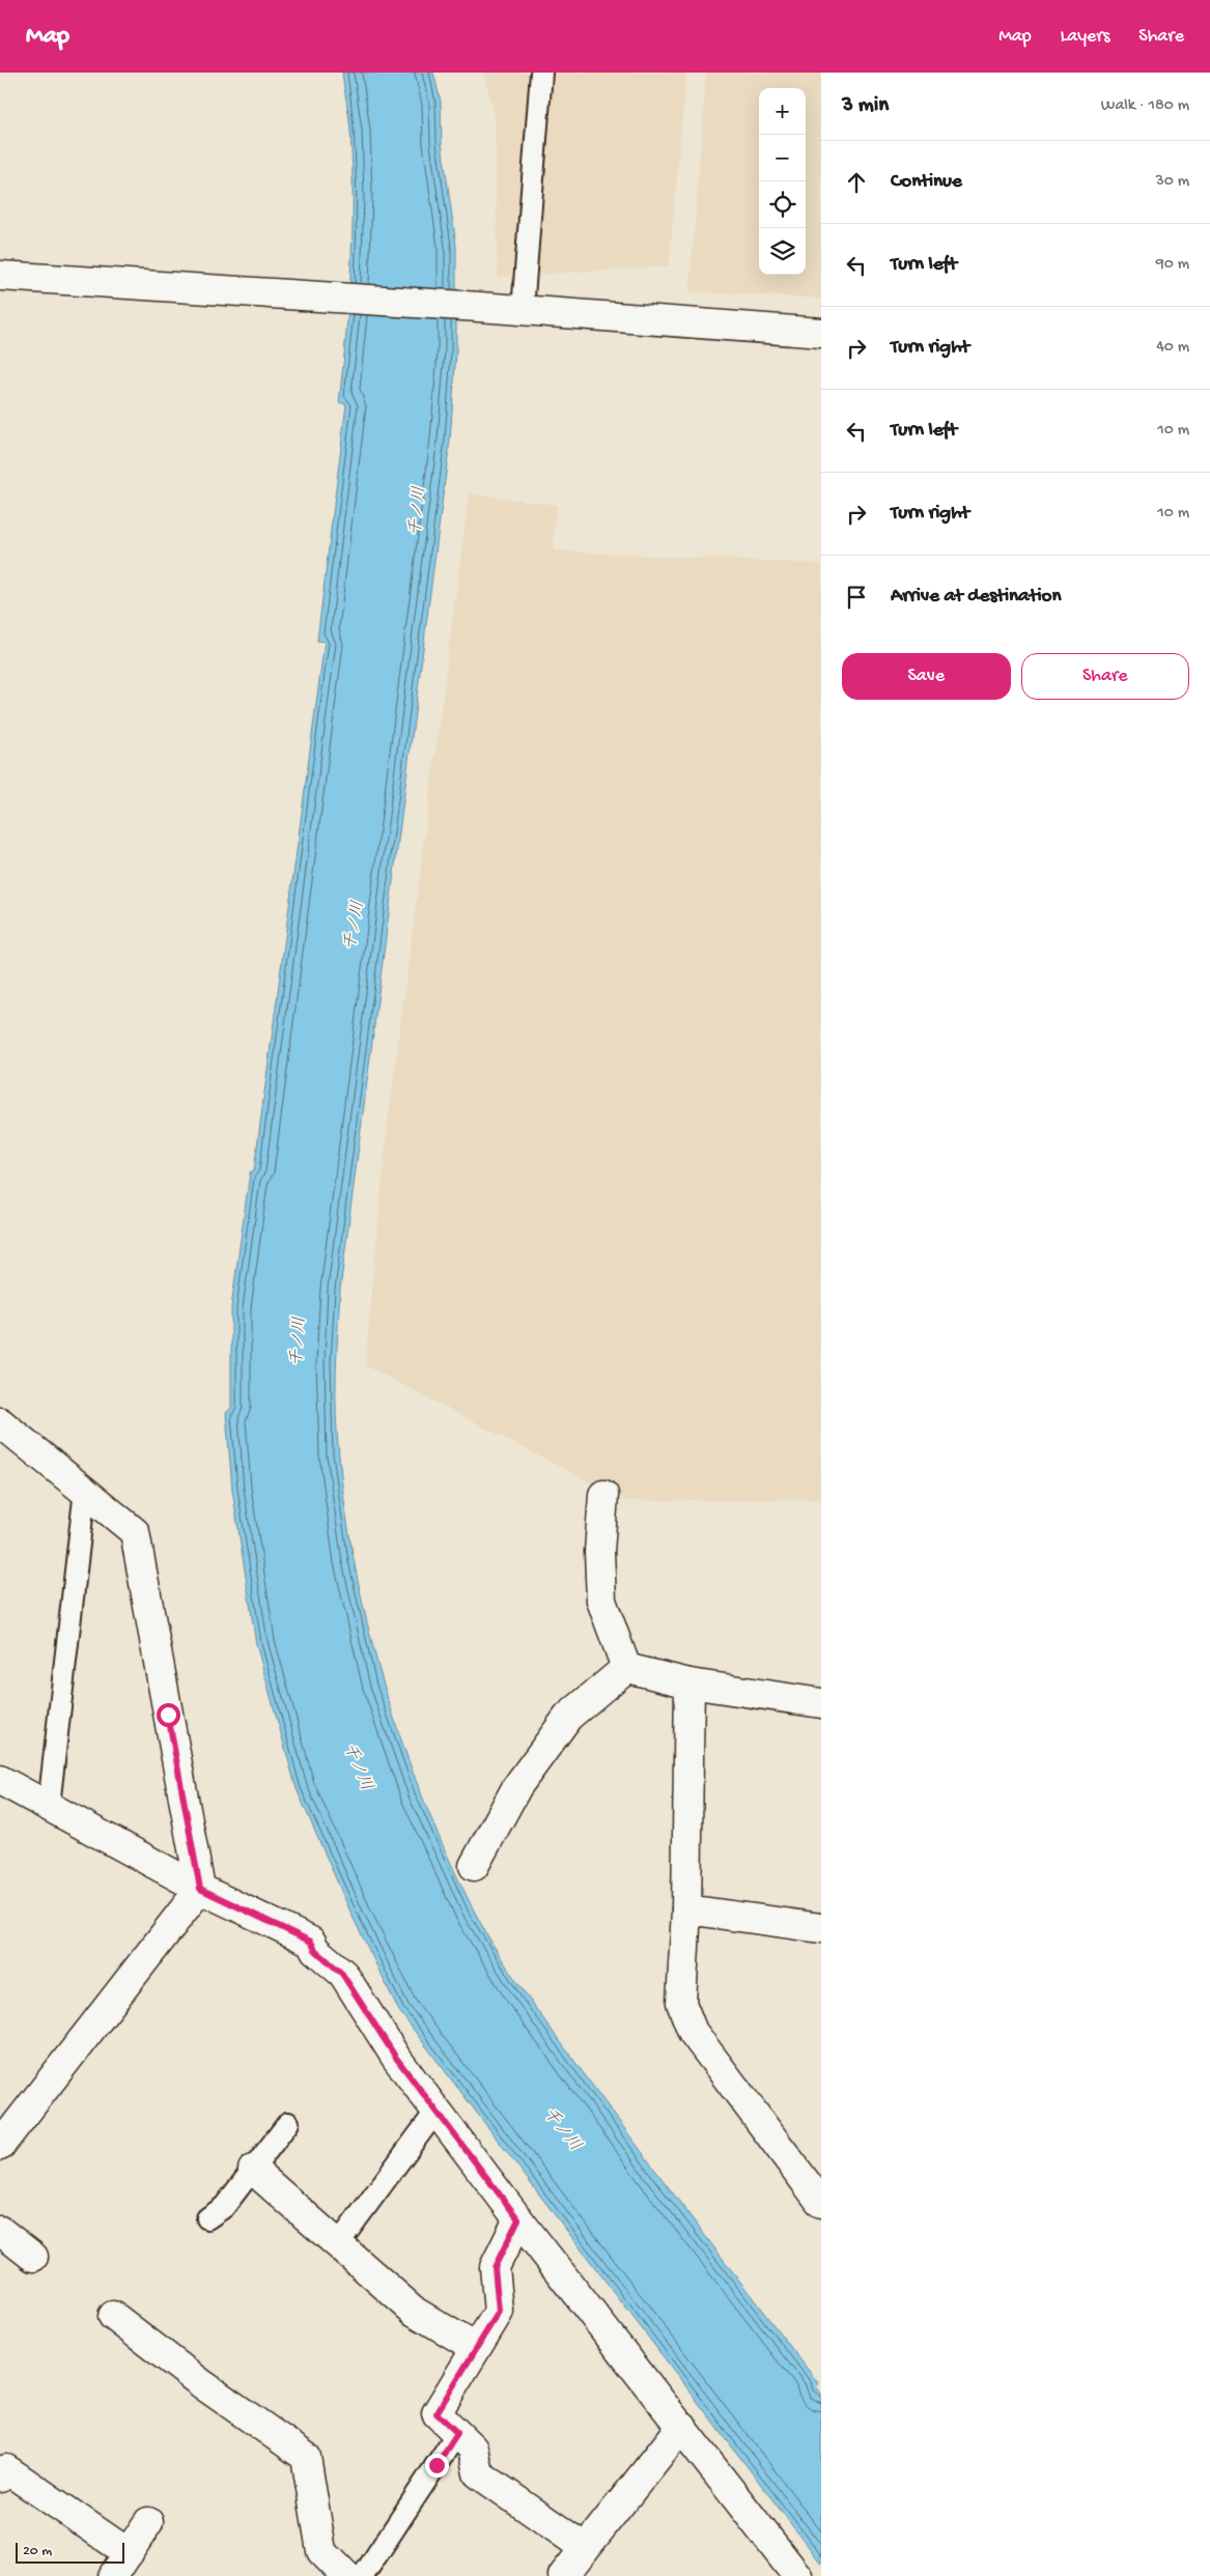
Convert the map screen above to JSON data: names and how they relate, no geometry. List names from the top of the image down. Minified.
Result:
{"water":["千ノ川"],"scale_bar":"20 m","page":{"header":"Map","nav":["Map","Layers","Share"],"heading":["3 min","Walk · 180 m"],"map_buttons":["+","−"],"list":[["Continue","30 m"],["Turn left","90 m"],["Turn right","40 m"],["Turn left","10 m"],["Turn right","10 m"],"Arrive at destination"],"buttons":["Save","Share"],"scale":"20 m"}}
